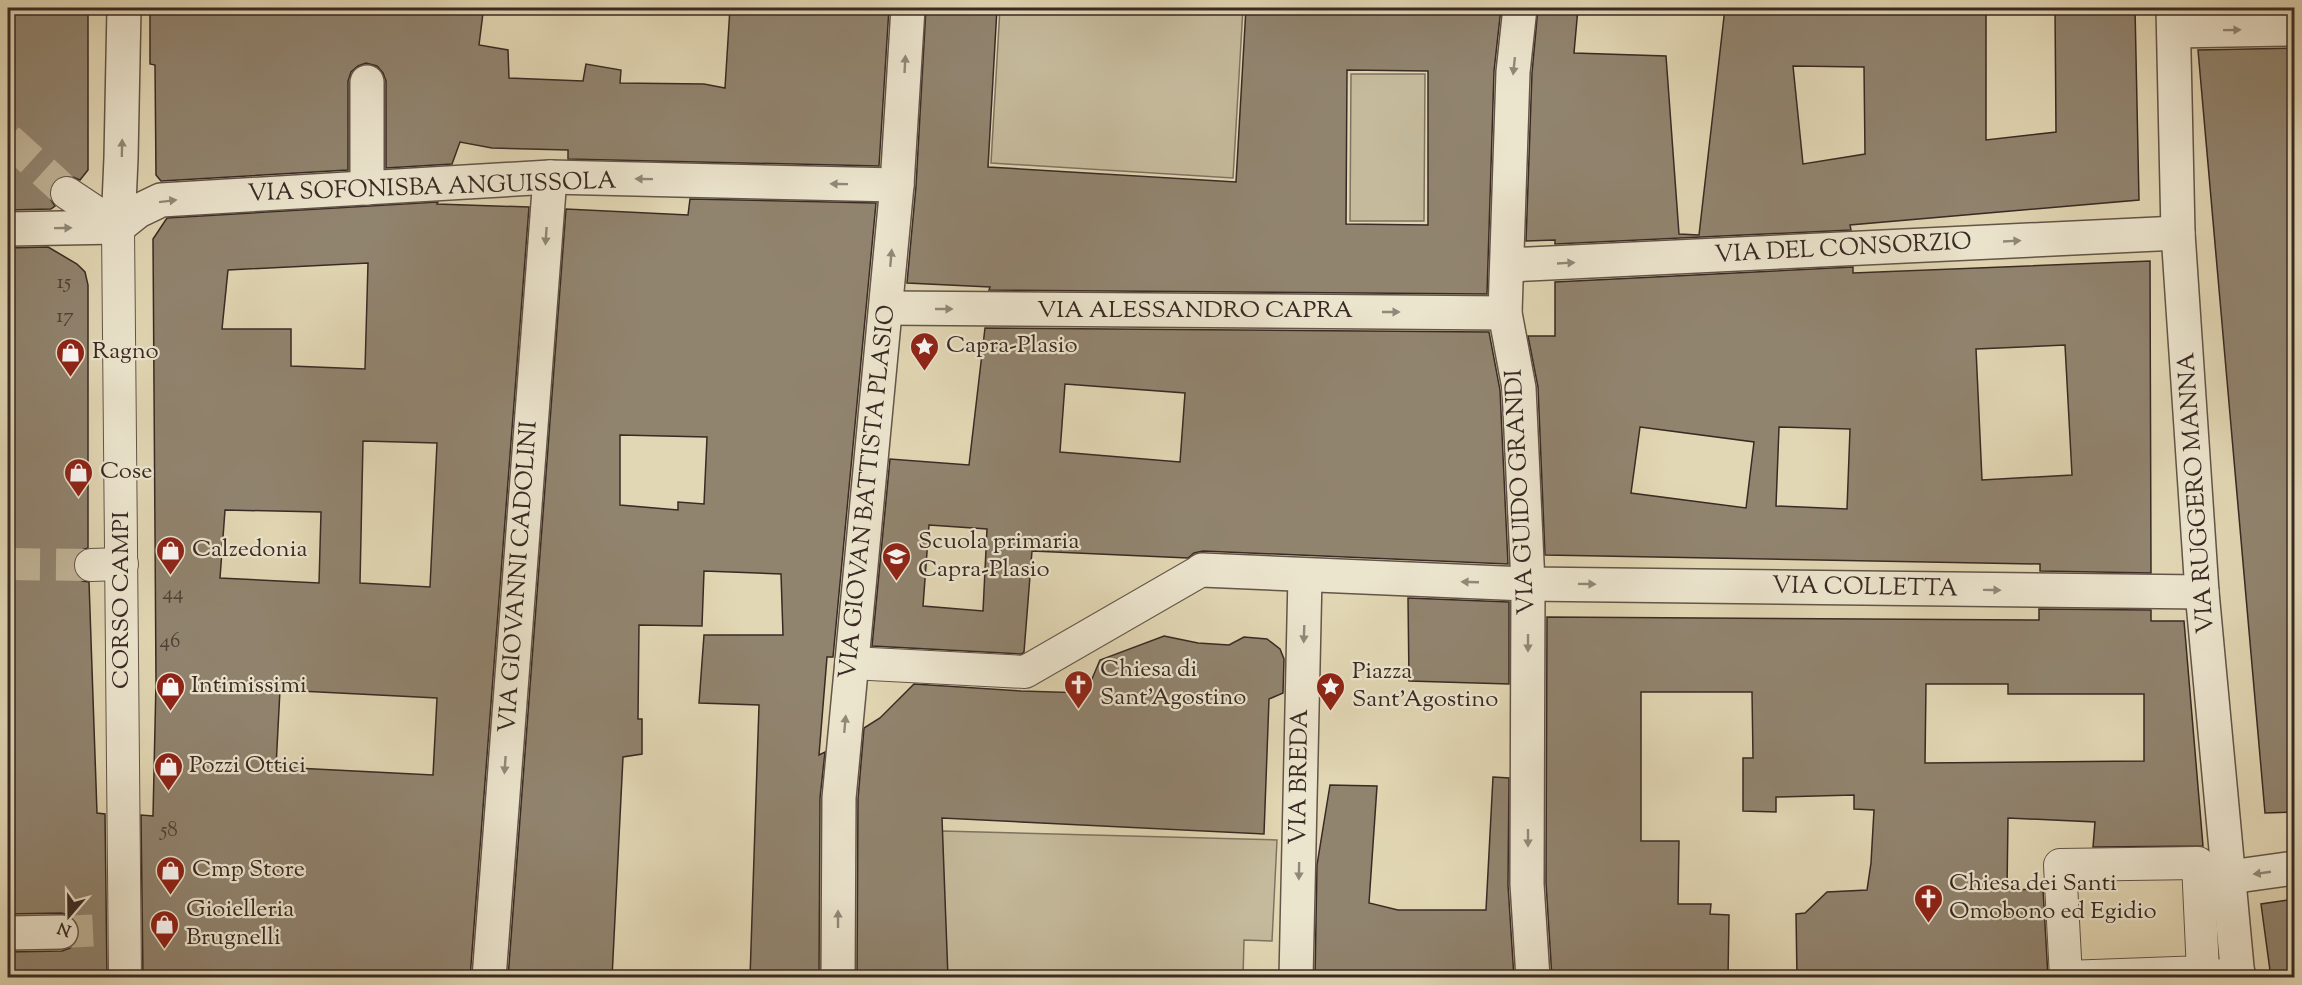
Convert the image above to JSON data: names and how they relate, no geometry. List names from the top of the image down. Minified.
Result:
{"streets":{"street":["VIA SOFONISBA ANGUISSOLA","VIA DEL CONSORZIO","VIA ALESSANDRO CAPRA","VIA GIOVAN BATTISTA PLASIO","VIA GUIDO GRANDI","VIA RUGGERO MANNA","VIA GIOVANNI CADOLINI","VIA COLLETTA","CORSO CAMPI","VIA BREDA"]},"crossings":[["VIA SOFONISBA ANGUISSOLA","VIA GIOVAN BATTISTA PLASIO"],["VIA SOFONISBA ANGUISSOLA","VIA GIOVANNI CADOLINI"],["VIA SOFONISBA ANGUISSOLA","CORSO CAMPI"],["VIA DEL CONSORZIO","VIA GUIDO GRANDI"],["VIA DEL CONSORZIO","VIA RUGGERO MANNA"],["VIA ALESSANDRO CAPRA","VIA GIOVAN BATTISTA PLASIO"],["VIA ALESSANDRO CAPRA","VIA GUIDO GRANDI"],["VIA GUIDO GRANDI","VIA COLLETTA"],["VIA RUGGERO MANNA","VIA COLLETTA"]],"one_way":["VIA DEL CONSORZIO","VIA GIOVAN BATTISTA PLASIO","VIA GUIDO GRANDI","VIA GIOVANNI CADOLINI","VIA COLLETTA","VIA BREDA"],"places":{"place":["Capra-Plasio","Piazza Sant'Agostino"],"shop":["Ragno","Cose","Calzedonia","Intimissimi","Pozzi Ottici","Cmp Store","Gioielleria Brugnelli"],"school or university":["Scuola primaria Capra-Plasio"],"church":["Chiesa di Sant'Agostino","Chiesa dei Santi Omobono ed Egidio"]},"house_numbers":["15","17","44","46","58"],"north":"bottom"}
